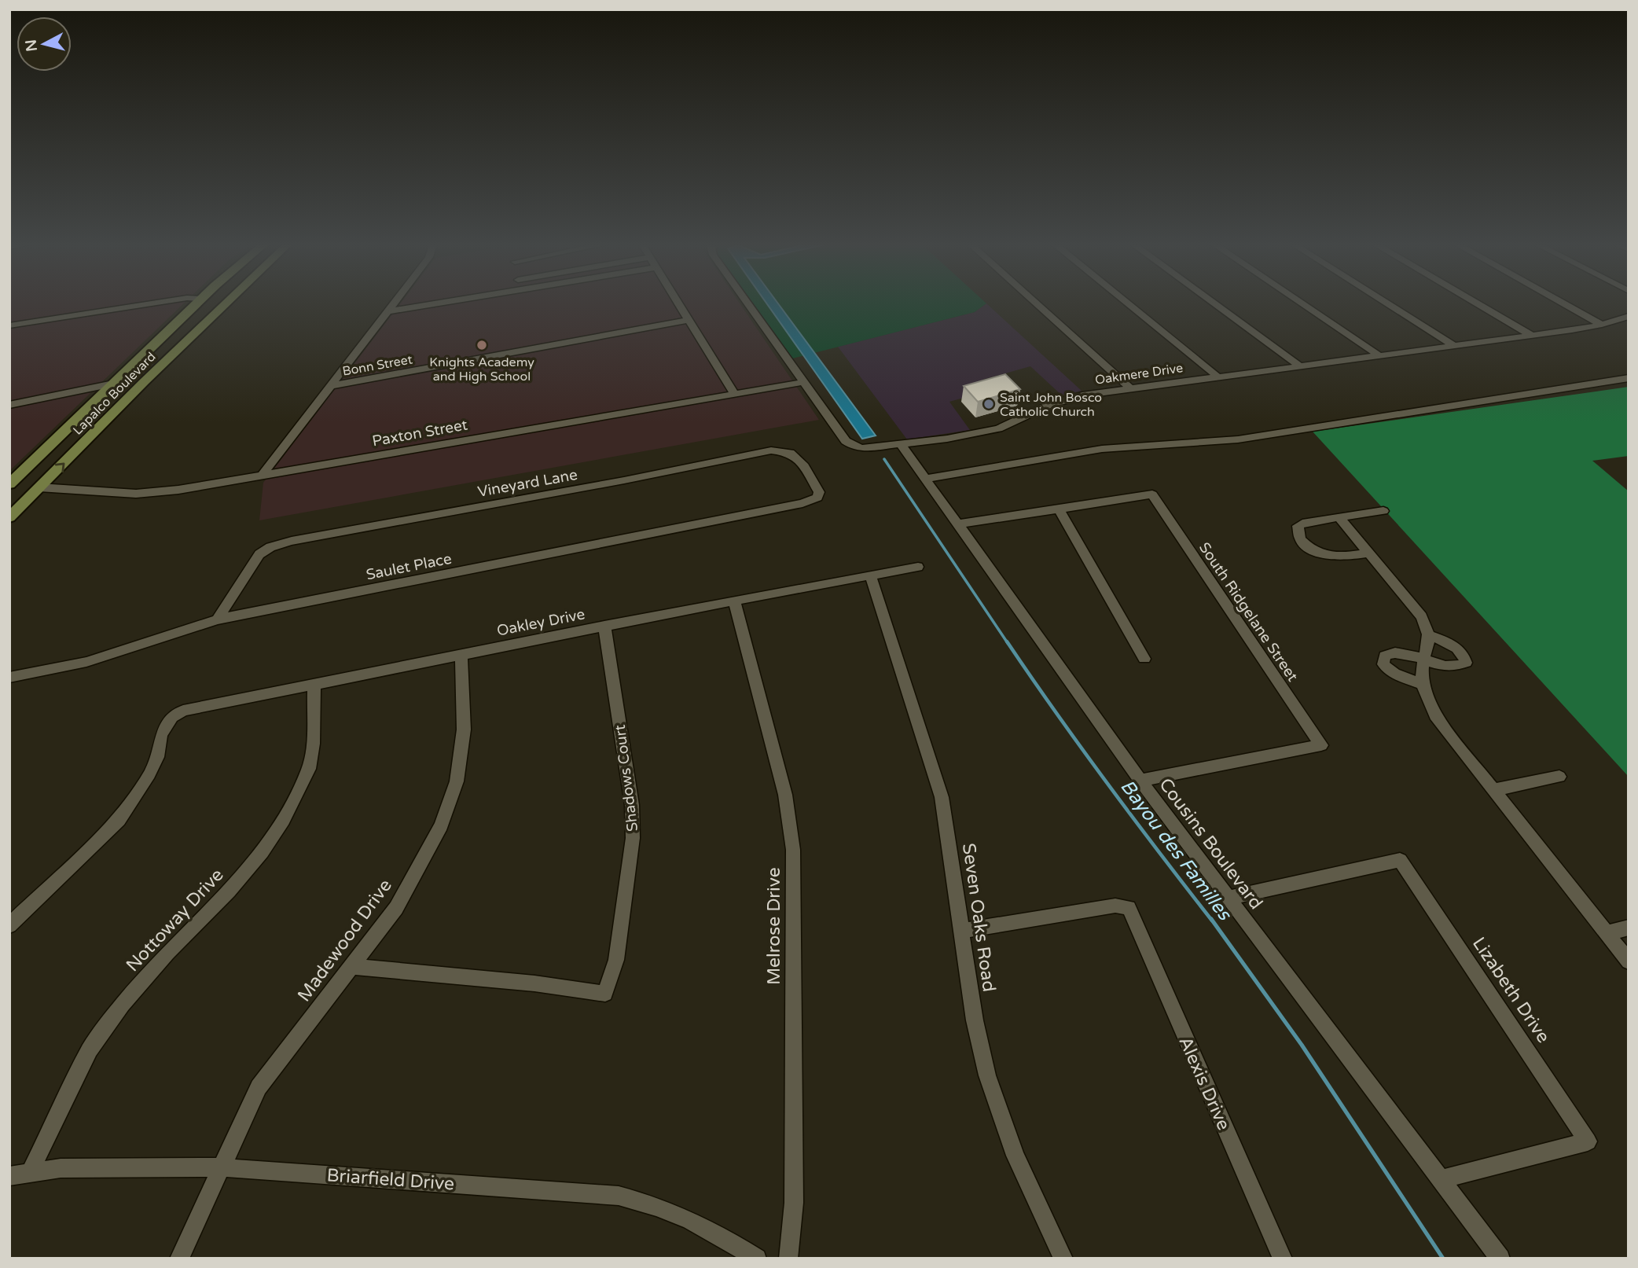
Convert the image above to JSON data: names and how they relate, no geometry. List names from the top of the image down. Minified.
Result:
{"streets":{"main road":["Lapalco Boulevard"],"street":["Bonn Street","Oakmere Drive","Paxton Street","Vineyard Lane","Saulet Place","South Ridgelane Street","Oakley Drive","Shadows Court","Cousins Boulevard","Seven Oaks Road","Nottoway Drive","Melrose Drive","Madewood Drive","Lizabeth Drive","Alexis Drive","Briarfield Drive"]},"crossings":[["Oakmere Drive","Paxton Street"],["Oakmere Drive","Cousins Boulevard"],["Lapalco Boulevard","Paxton Street"],["Vineyard Lane","Saulet Place"],["South Ridgelane Street","Cousins Boulevard"],["Oakley Drive","Shadows Court"],["Oakley Drive","Seven Oaks Road"],["Oakley Drive","Nottoway Drive"],["Oakley Drive","Melrose Drive"],["Oakley Drive","Madewood Drive"],["Shadows Court","Madewood Drive"],["Cousins Boulevard","Lizabeth Drive"],["Seven Oaks Road","Alexis Drive"],["Nottoway Drive","Briarfield Drive"],["Madewood Drive","Briarfield Drive"]],"water":["Bayou des Familles"],"places":["Knights Academy and High School","Saint John Bosco Catholic Church"],"north":"left"}
